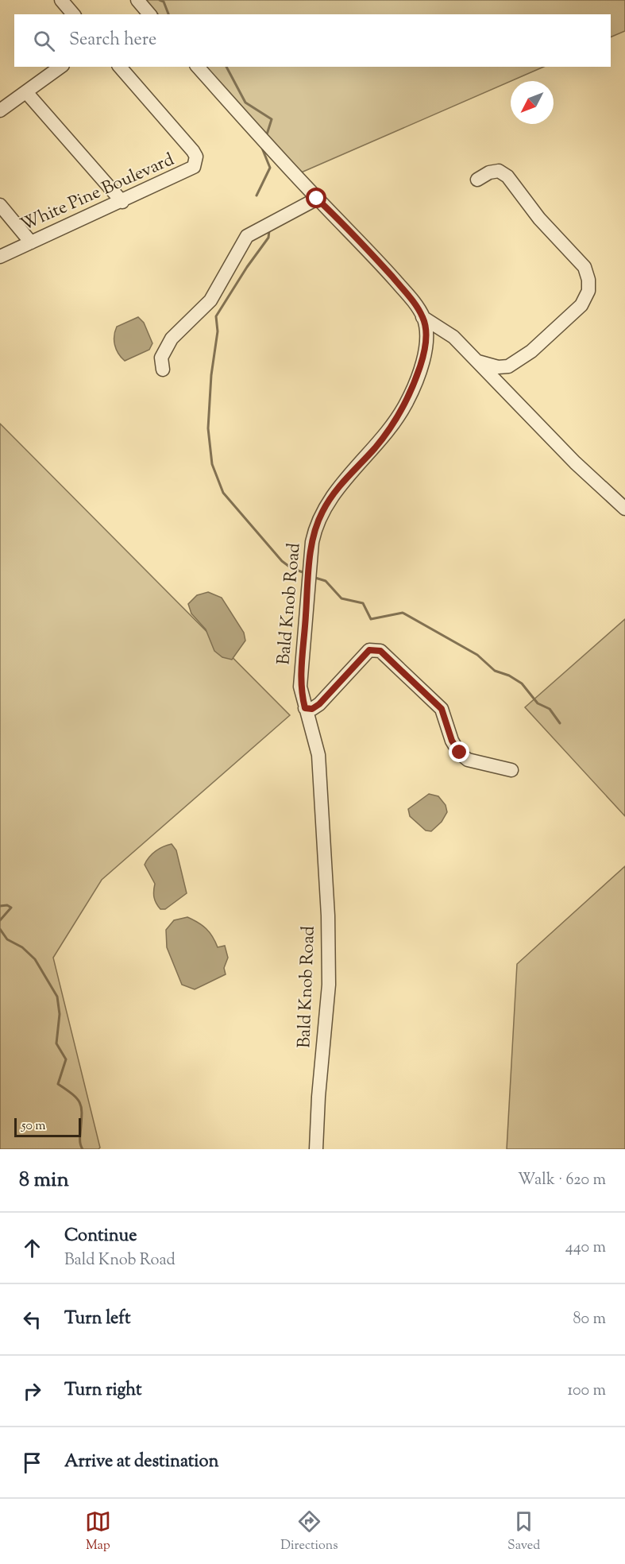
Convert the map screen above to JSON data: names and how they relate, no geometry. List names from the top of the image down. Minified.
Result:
{"streets":{"street":["White Pine Boulevard","Bald Knob Road"]},"scale_bar":"50 m","north":"bottom left","page":{"search":"Search here","scale":"50 m","heading":["8 min","Walk · 620 m"],"list":[["Continue","Bald Knob Road","440 m"],["Turn left","80 m"],["Turn right","100 m"],"Arrive at destination"],"nav":["Map","Directions","Saved"]}}
